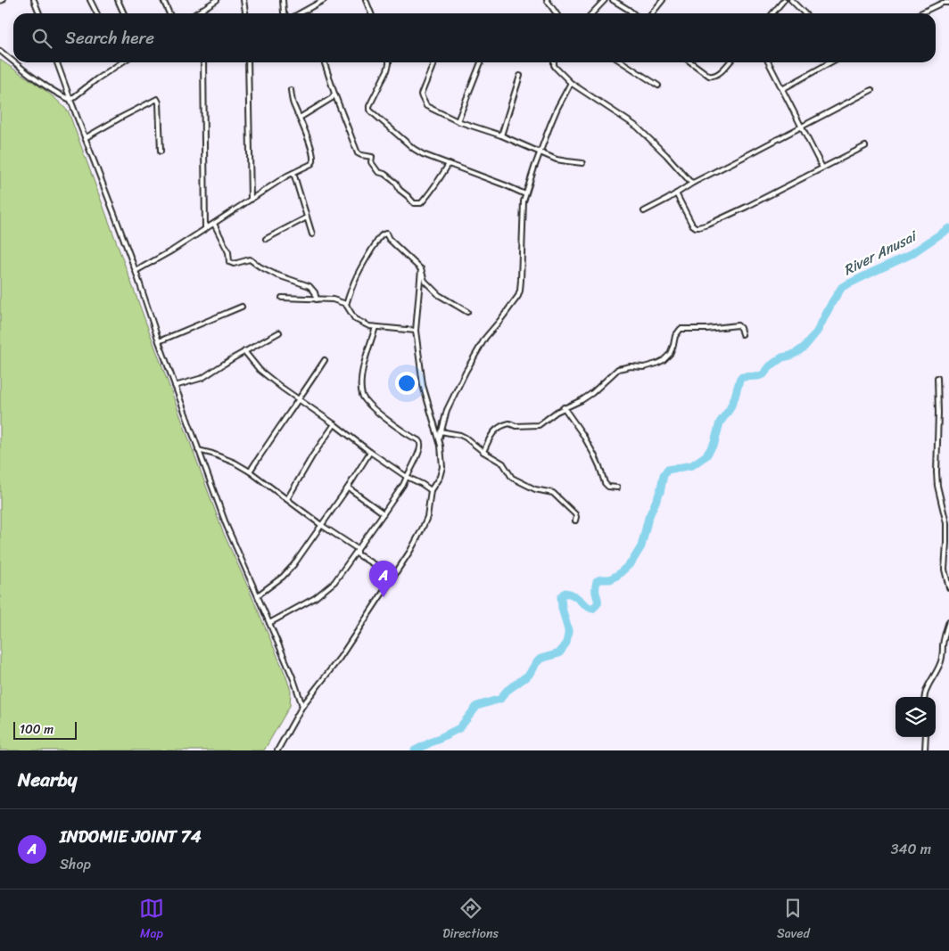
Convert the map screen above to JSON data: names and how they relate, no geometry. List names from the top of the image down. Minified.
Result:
{"water":["River Anusai"],"scale_bar":"100 m","page":{"search":"Search here","pins":"A","scale":"100 m","heading":"Nearby","list":[{"mark":"A","name":"INDOMIE JOINT 74","note":"Shop","value":"340 m"}],"nav":["Map","Directions","Saved"]}}
